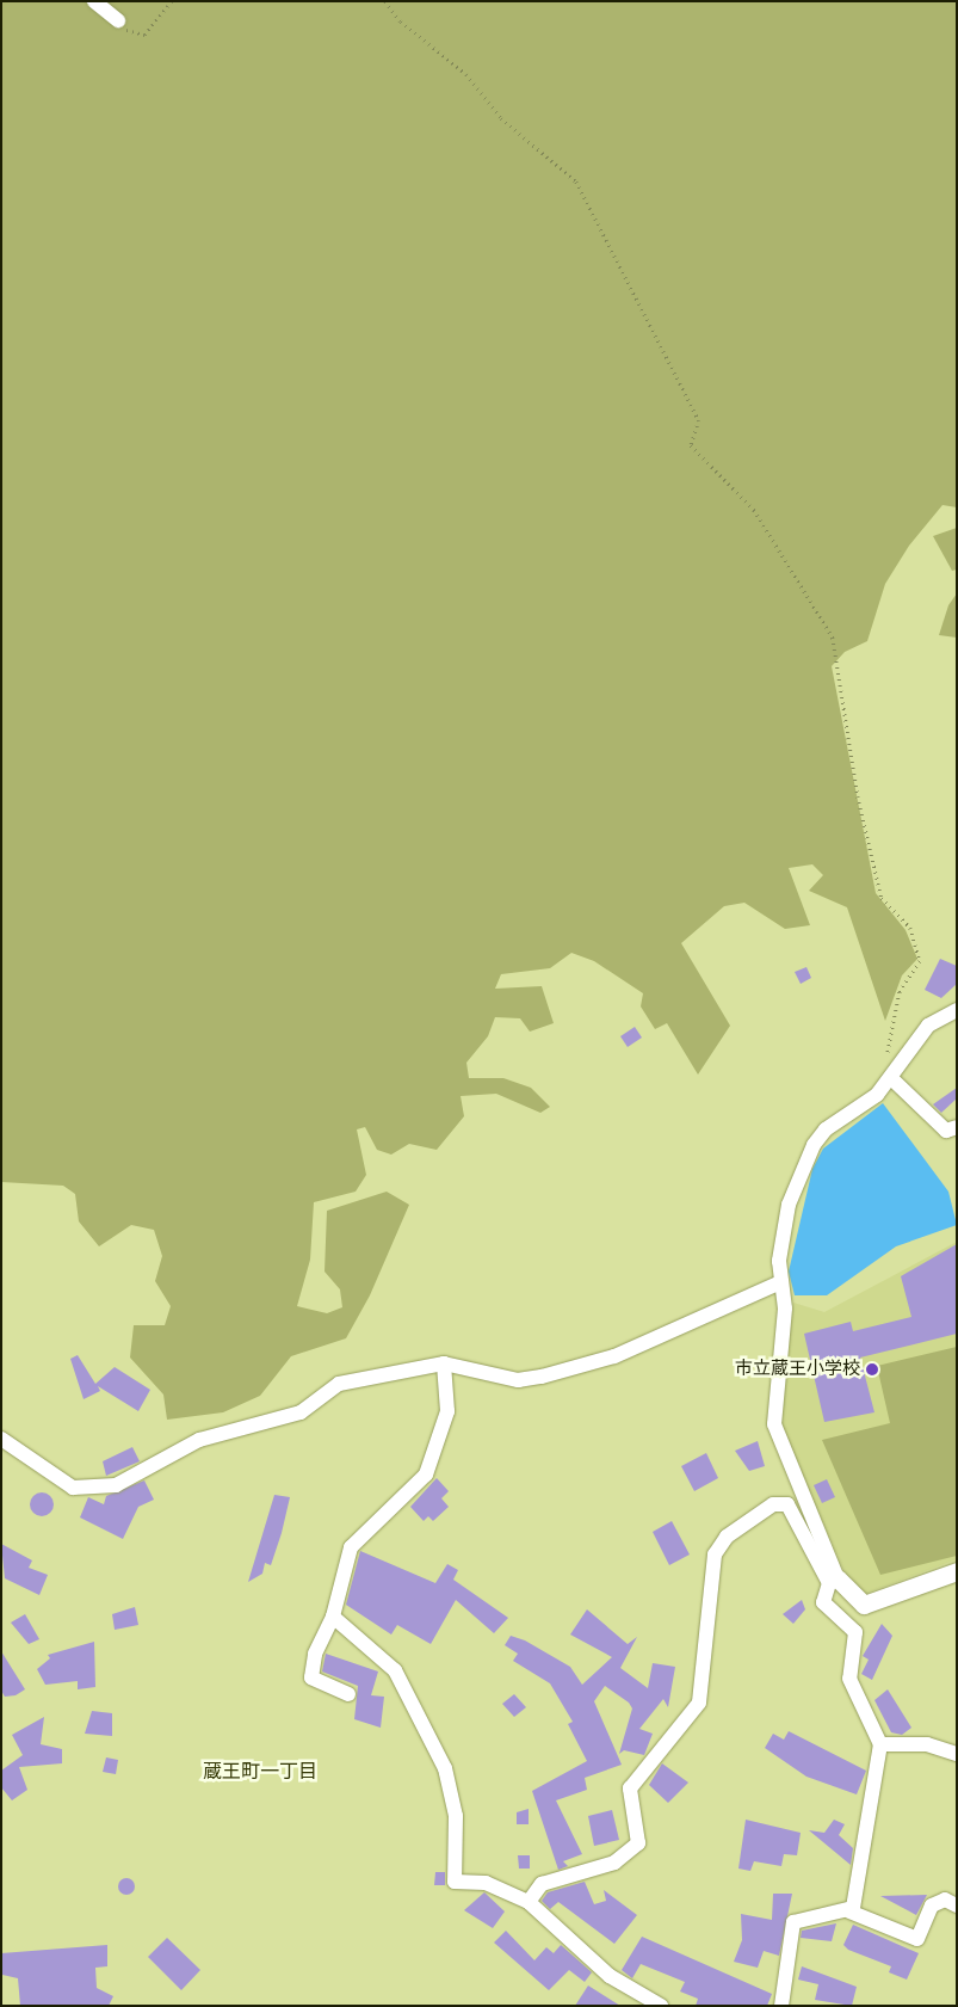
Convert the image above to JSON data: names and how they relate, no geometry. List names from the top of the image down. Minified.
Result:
{"districts":["蔵王町一丁目"],"places":["市立蔵王小学校"]}
